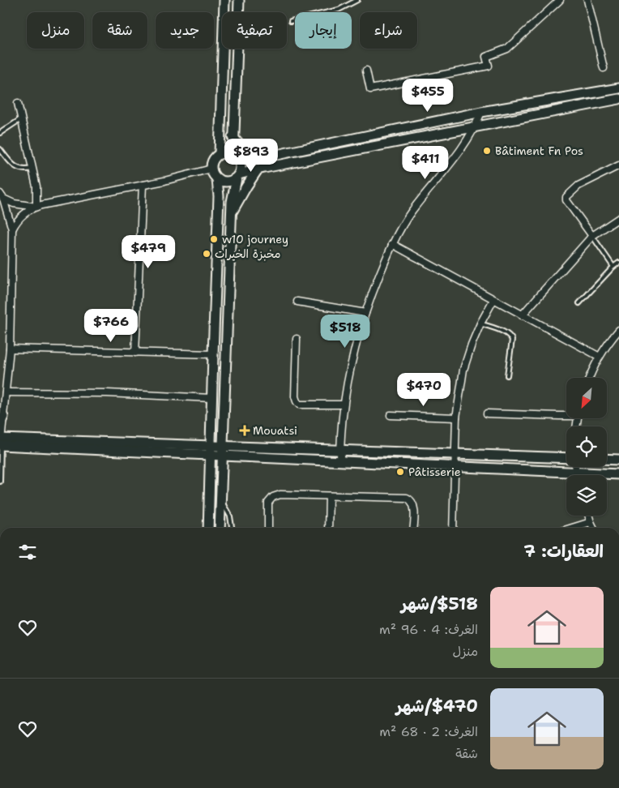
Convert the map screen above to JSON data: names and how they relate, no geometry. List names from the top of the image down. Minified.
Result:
{"places":{"other":["Bâtiment Fn Pos","w10 journey","مخبزة الخيرات","Pâtisserie"],"health":["Mouatsi"]},"north":"bottom left","page":{"chip":["شراء","إيجار","تصفية","جديد","شقة","منزل"],"price":["$455","$893","$411","$479","$766","$518","$470"],"heading":"العقارات: 7","list":[{"name":"$518/شهر","note":"الغرف: 4 · 96 m² · منزل"},{"name":"$470/شهر","note":"الغرف: 2 · 68 m² · شقة"}]}}
